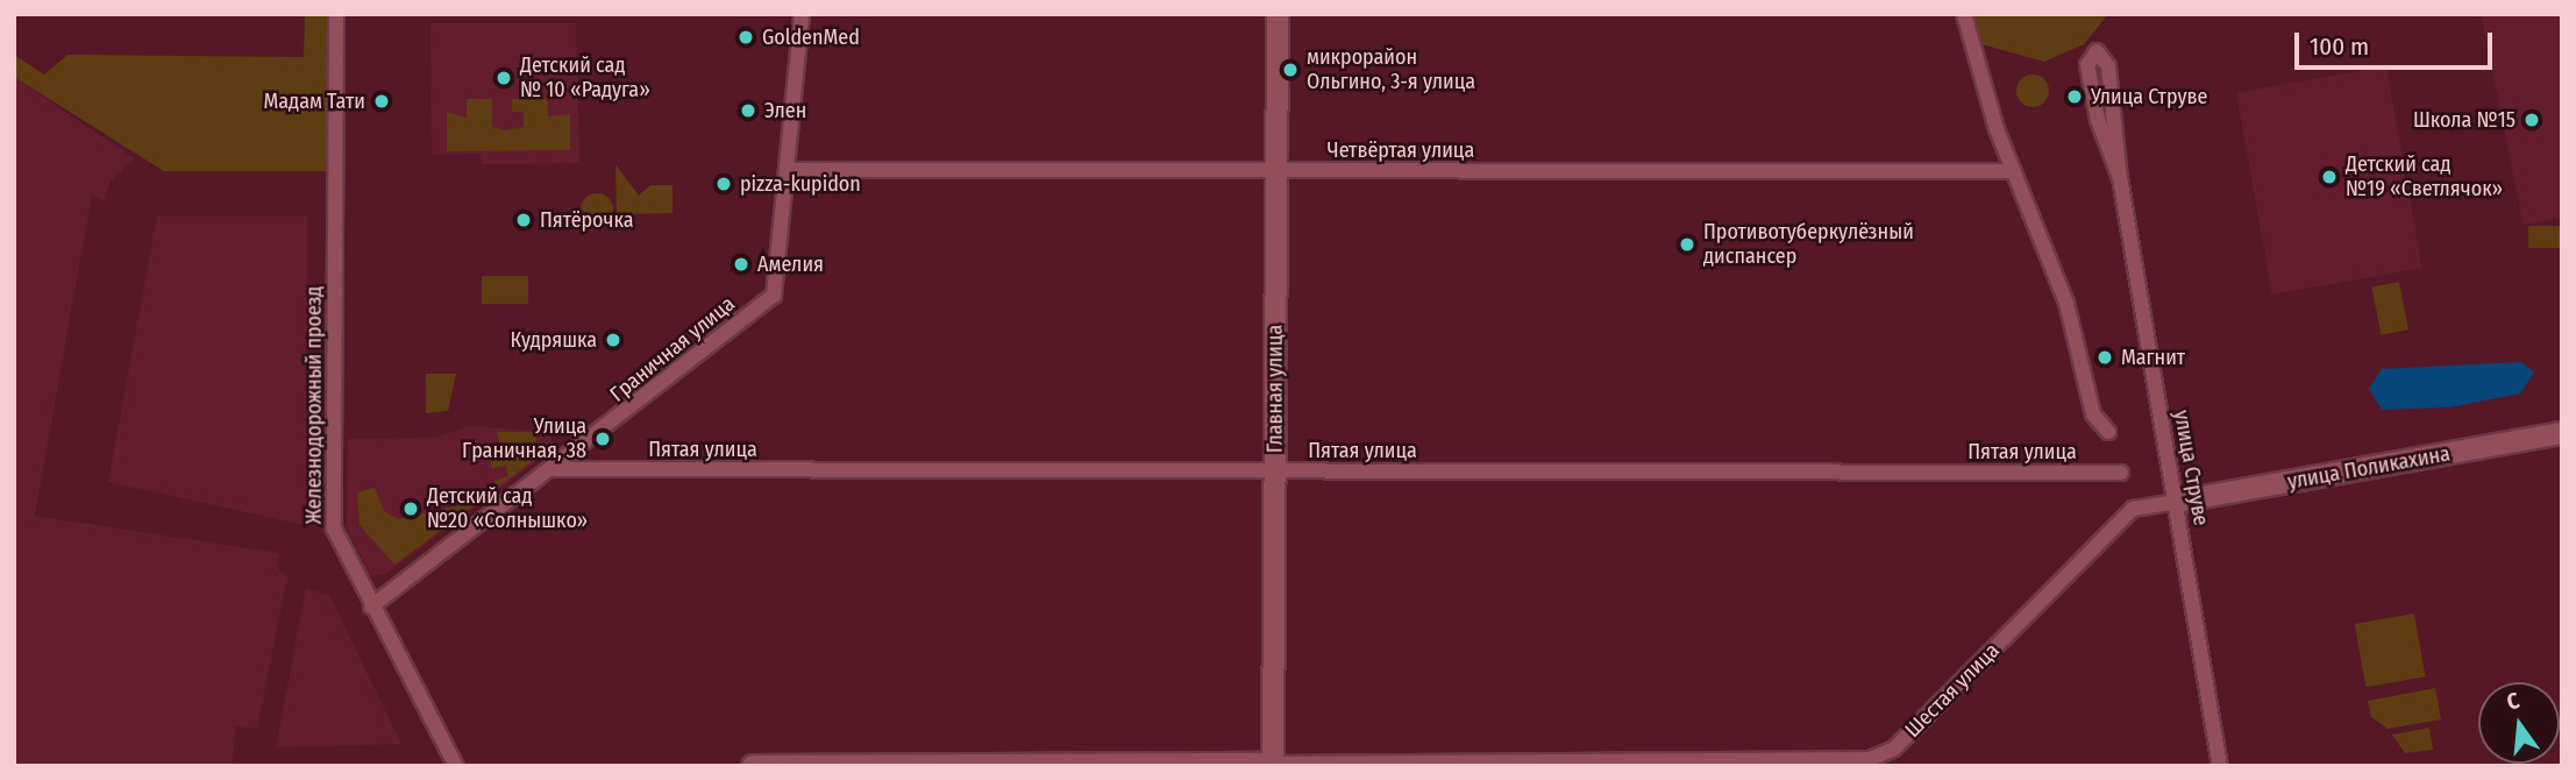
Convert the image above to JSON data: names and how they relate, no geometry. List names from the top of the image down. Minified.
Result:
{"streets":{"street":["Четвёртая улица","Граничная улица","Главная улица","Железнодорожный проезд","Пятая улица","улица Струве","улица Поликахина","Шестая улица"]},"crossings":[["Четвёртая улица","Граничная улица"],["Четвёртая улица","Главная улица"],["Граничная улица","Железнодорожный проезд"],["Граничная улица","Пятая улица"],["Главная улица","Пятая улица"],["Главная улица","Шестая улица"],["улица Струве","улица Поликахина"],["улица Струве","Шестая улица"],["улица Поликахина","Шестая улица"]],"places":["GoldenMed","микрорайон Ольгино, 3-я улица","Детский сад № 10 «Радуга»","Улица Струве","Мадам Тати","Элен","Школа №15","Детский сад №19 «Светлячок»","pizza-kupidon","Пятёрочка","Противотуберкулёзный диспансер","Амелия","Кудряшка","Магнит","Улица Граничная, 38","Детский сад №20 «Солнышко»"],"scale_bar":"100 m","north":"top"}
